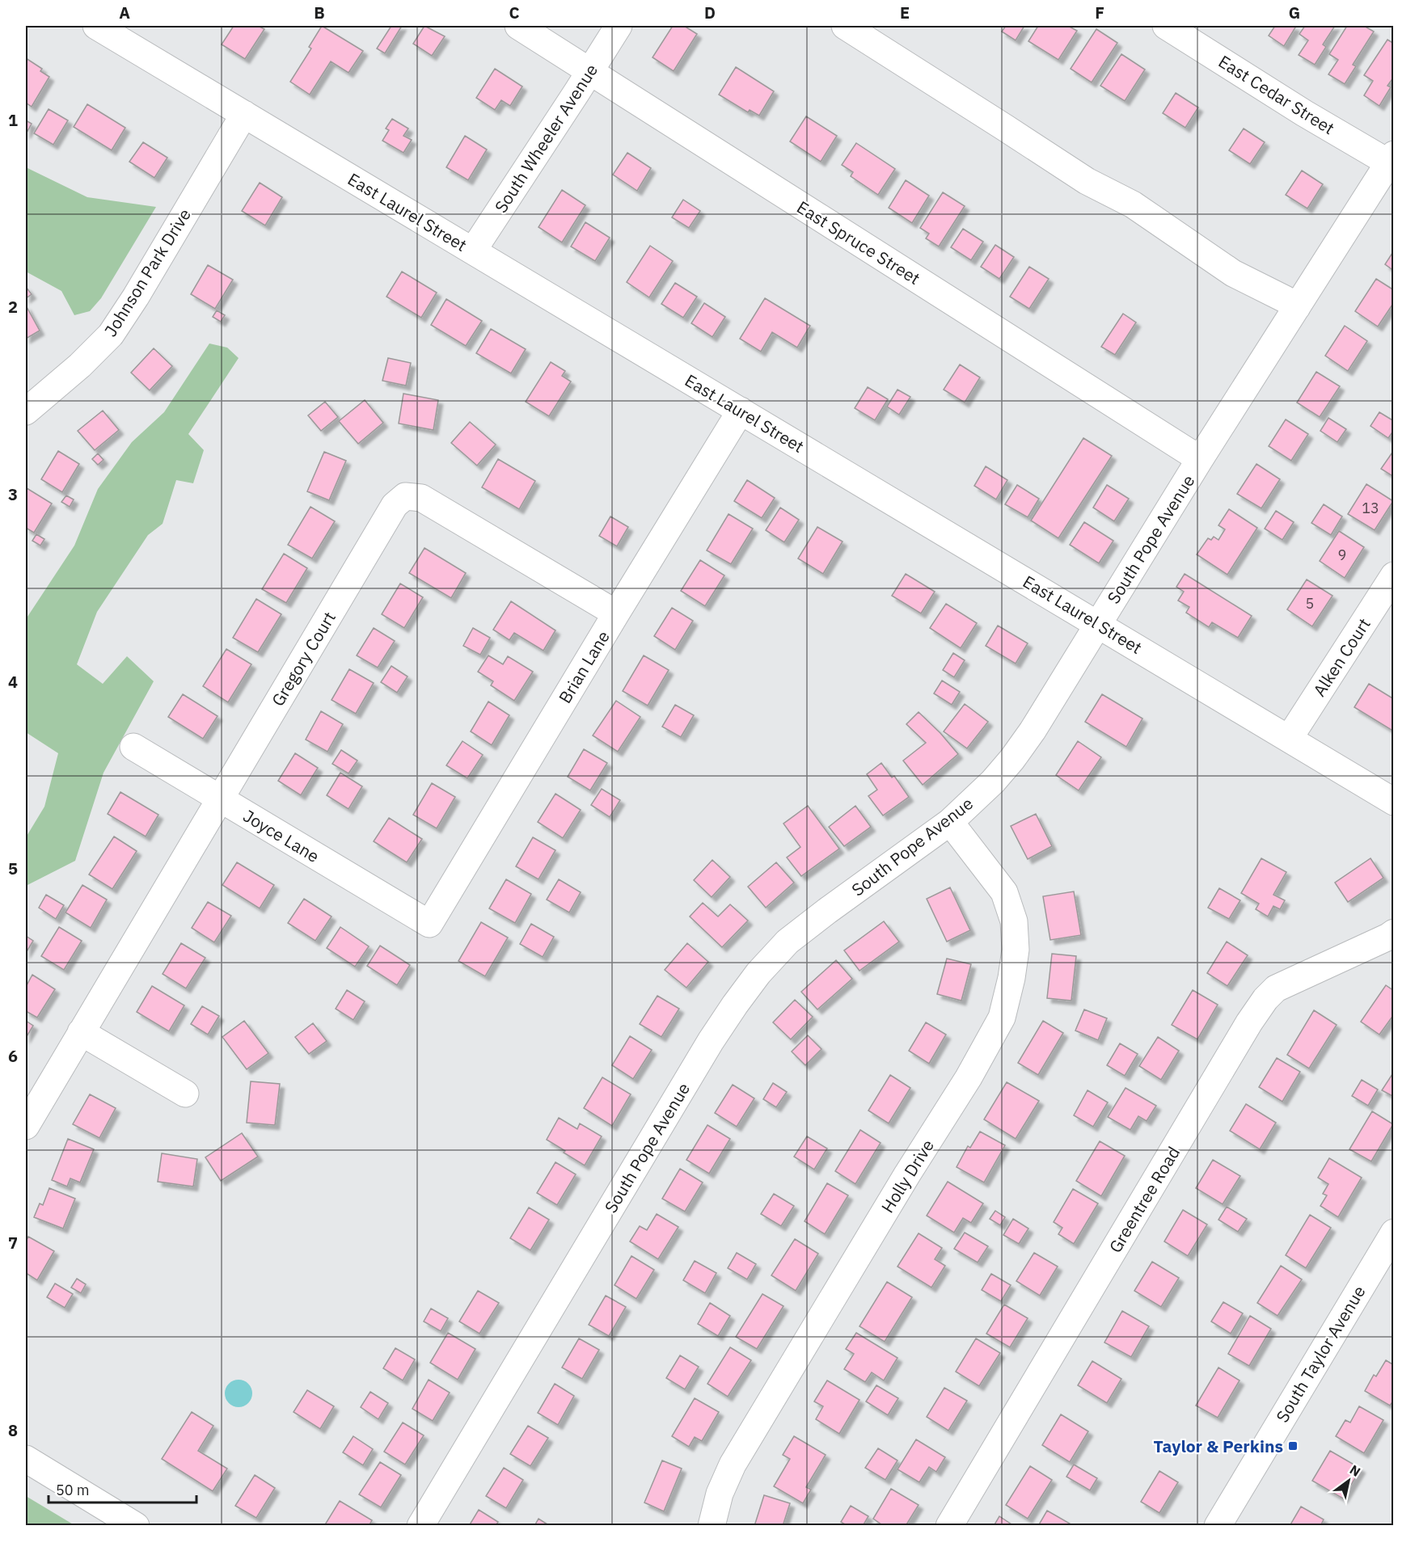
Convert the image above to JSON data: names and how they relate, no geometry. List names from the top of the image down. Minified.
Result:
{"streets":{"street":["East Cedar Street","South Wheeler Avenue","East Laurel Street","East Spruce Street","Johnson Park Drive","South Pope Avenue","Alken Court","Gregory Court","Brian Lane","Joyce Lane","Holly Drive","Greentree Road","South Taylor Avenue"]},"crossings":[["East Cedar Street","South Pope Avenue"],["South Wheeler Avenue","East Laurel Street"],["South Wheeler Avenue","East Spruce Street"],["East Laurel Street","Johnson Park Drive"],["East Laurel Street","South Pope Avenue"],["East Laurel Street","Alken Court"],["East Laurel Street","Brian Lane"],["East Spruce Street","South Pope Avenue"],["South Pope Avenue","Holly Drive"],["Gregory Court","Brian Lane"],["Gregory Court","Joyce Lane"],["Brian Lane","Joyce Lane"]],"places":{"transit":["Taylor & Perkins"]},"house_numbers":["13","9","5"],"scale_bar":"50 m","north":"top right","grid":{"columns":["A","B","C","D","E","F","G"],"rows":["1","2","3","4","5","6","7","8"]}}
